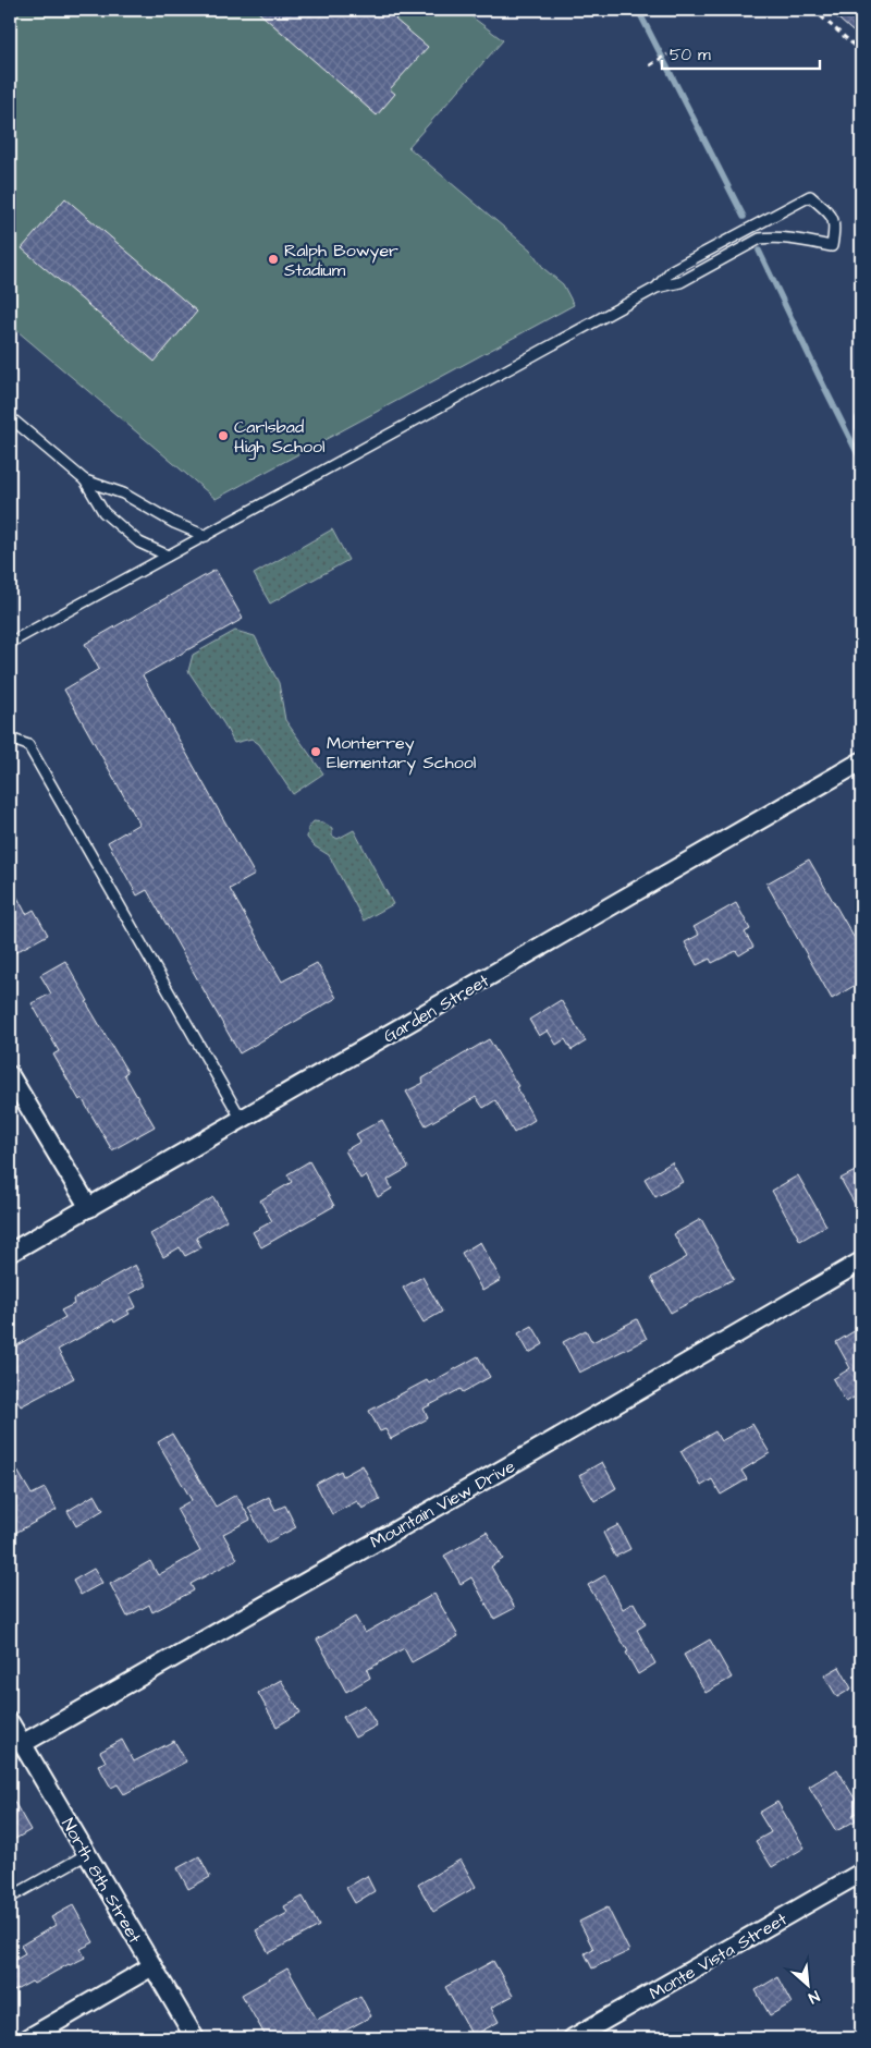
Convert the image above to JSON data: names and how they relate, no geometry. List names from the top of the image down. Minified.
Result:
{"streets":{"street":["Garden Street","Mountain View Drive","North 8th Street","Monte Vista Street"]},"crossings":[["Mountain View Drive","North 8th Street"]],"places":["Ralph Bowyer Stadium","Carlsbad High School","Monterrey Elementary School"],"scale_bar":"50 m","north":"bottom right"}
